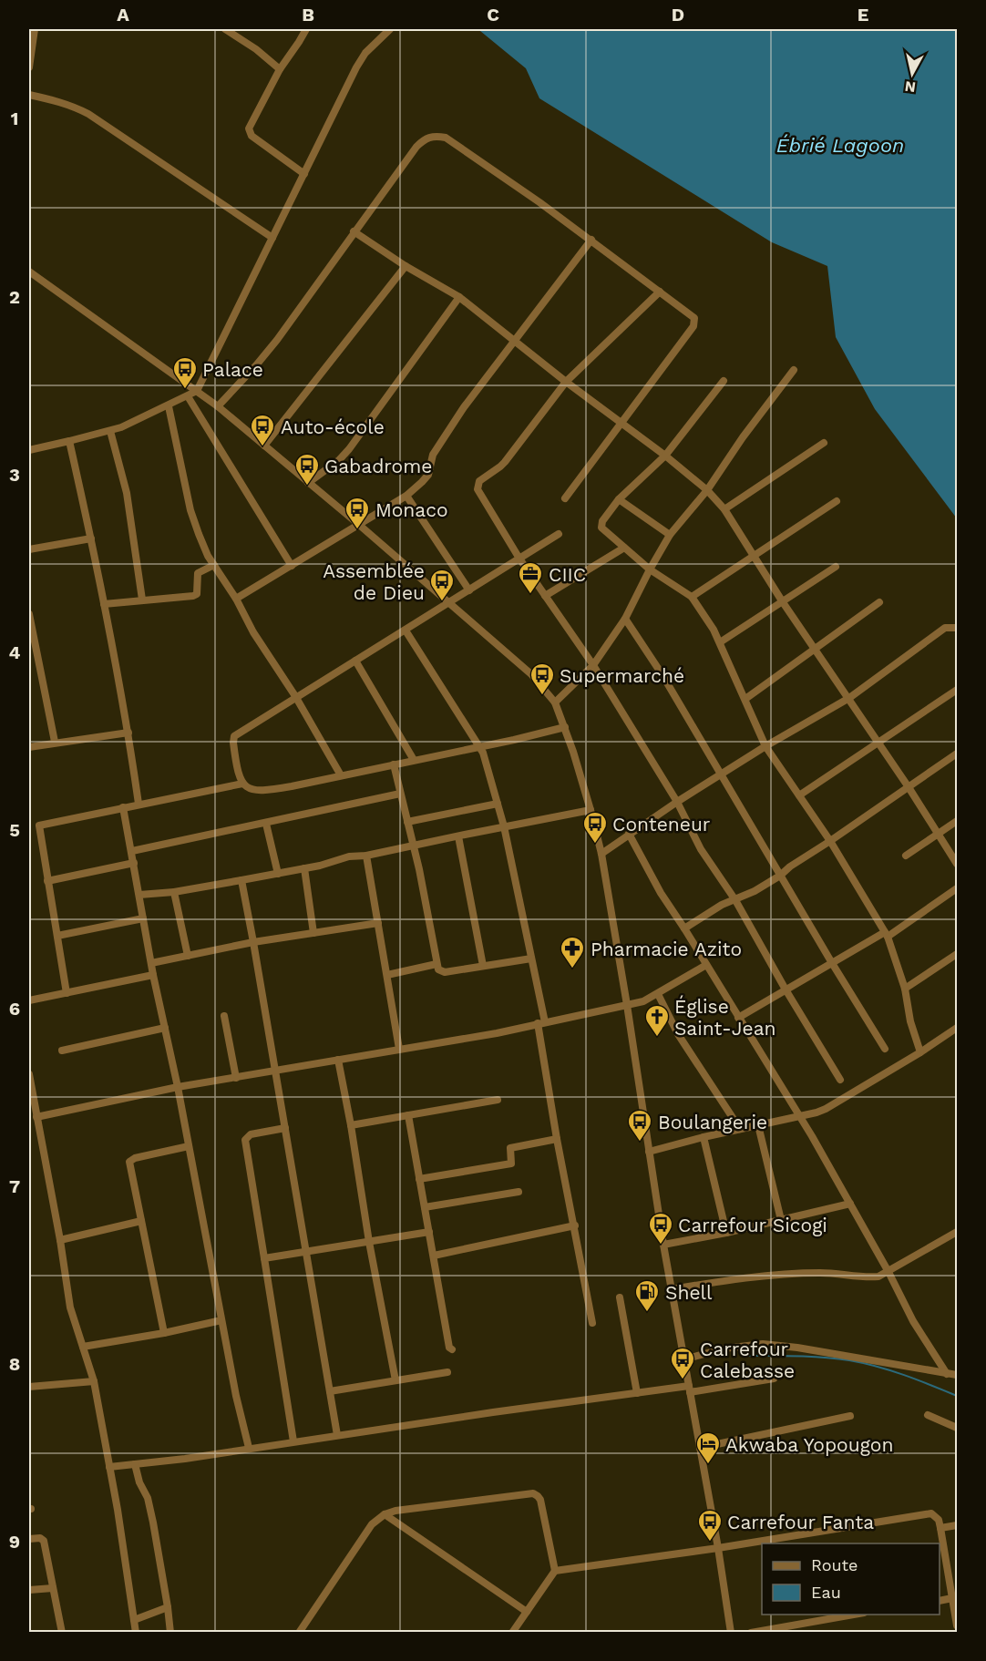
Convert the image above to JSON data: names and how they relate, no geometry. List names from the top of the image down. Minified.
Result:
{"water":["Ébrié Lagoon"],"places":{"bus stop":["Palace","Auto-école","Gabadrome","Monaco","Assemblée de Dieu","Supermarché","Conteneur","Boulangerie","Carrefour Sicogi","Carrefour Calebasse","Carrefour Fanta"],"office":["CIIC"],"pharmacy":["Pharmacie Azito"],"church":["Église Saint-Jean"],"fuel station":["Shell"],"hotel":["Akwaba Yopougon"]},"legend":["Route","Eau"],"north":"bottom","grid":{"columns":["A","B","C","D","E"],"rows":["1","2","3","4","5","6","7","8","9"]}}
